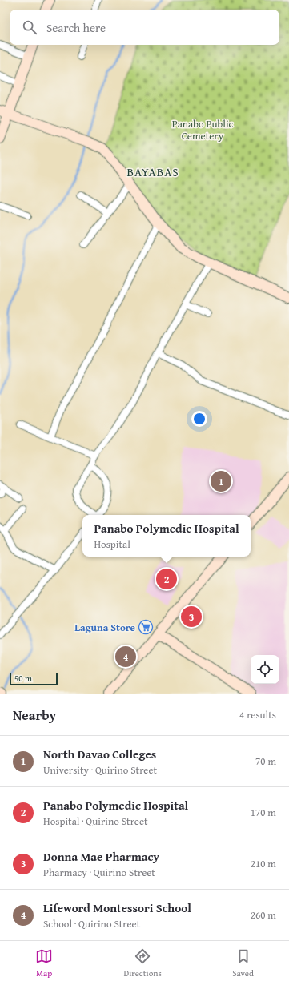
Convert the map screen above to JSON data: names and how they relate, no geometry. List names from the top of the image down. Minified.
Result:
{"districts":["BAYABAS"],"parks":["Panabo Public Cemetery"],"places":{"supermarket":["Laguna Store"]},"scale_bar":"50 m","page":{"search":"Search here","pins":["1","2","3","4"],"popup":["Panabo Polymedic Hospital","Hospital"],"scale":"50 m","heading":["Nearby","4 results"],"list":[{"mark":"1","name":"North Davao Colleges","note":"University · Quirino Street","value":"70 m"},{"mark":"2","name":"Panabo Polymedic Hospital","note":"Hospital · Quirino Street","value":"170 m"},{"mark":"3","name":"Donna Mae Pharmacy","note":"Pharmacy · Quirino Street","value":"210 m"},{"mark":"4","name":"Lifeword Montessori School","note":"School · Quirino Street","value":"260 m"}],"nav":["Map","Directions","Saved"]}}
